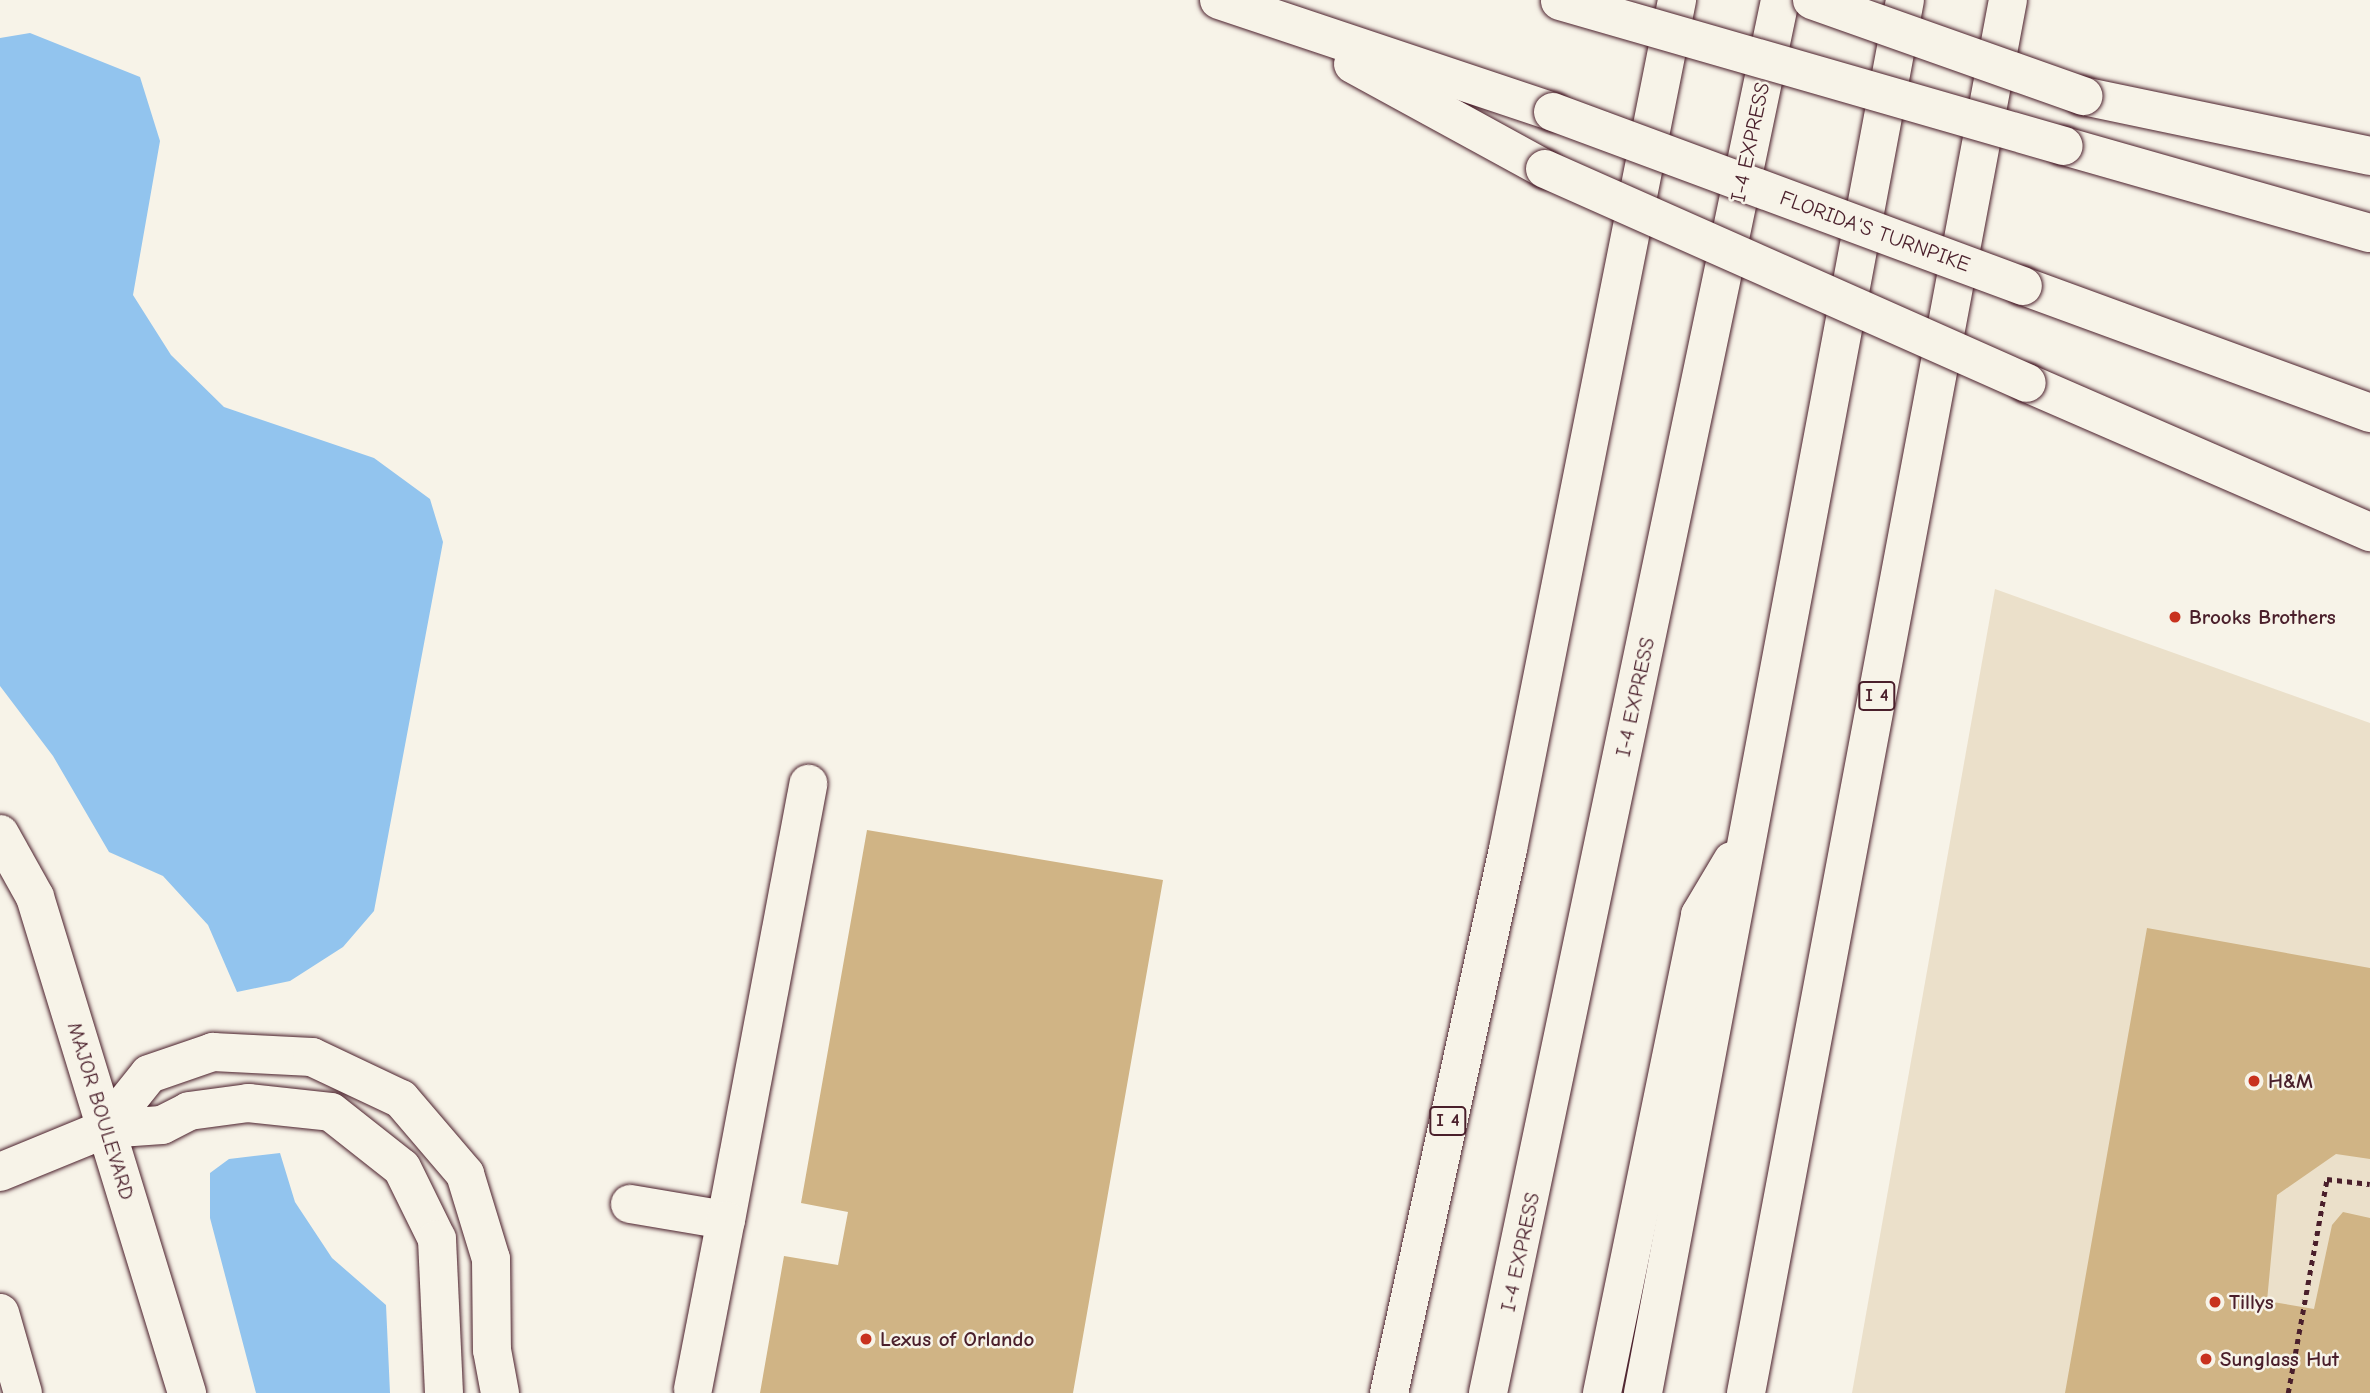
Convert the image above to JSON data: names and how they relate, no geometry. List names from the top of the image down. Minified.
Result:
{"streets":{"main road":["I-4 EXPRESS","FLORIDA'S TURNPIKE","I 4","MAJOR BOULEVARD"]},"places":["Brooks Brothers","H&M","Tillys","Lexus of Orlando","Sunglass Hut"]}
